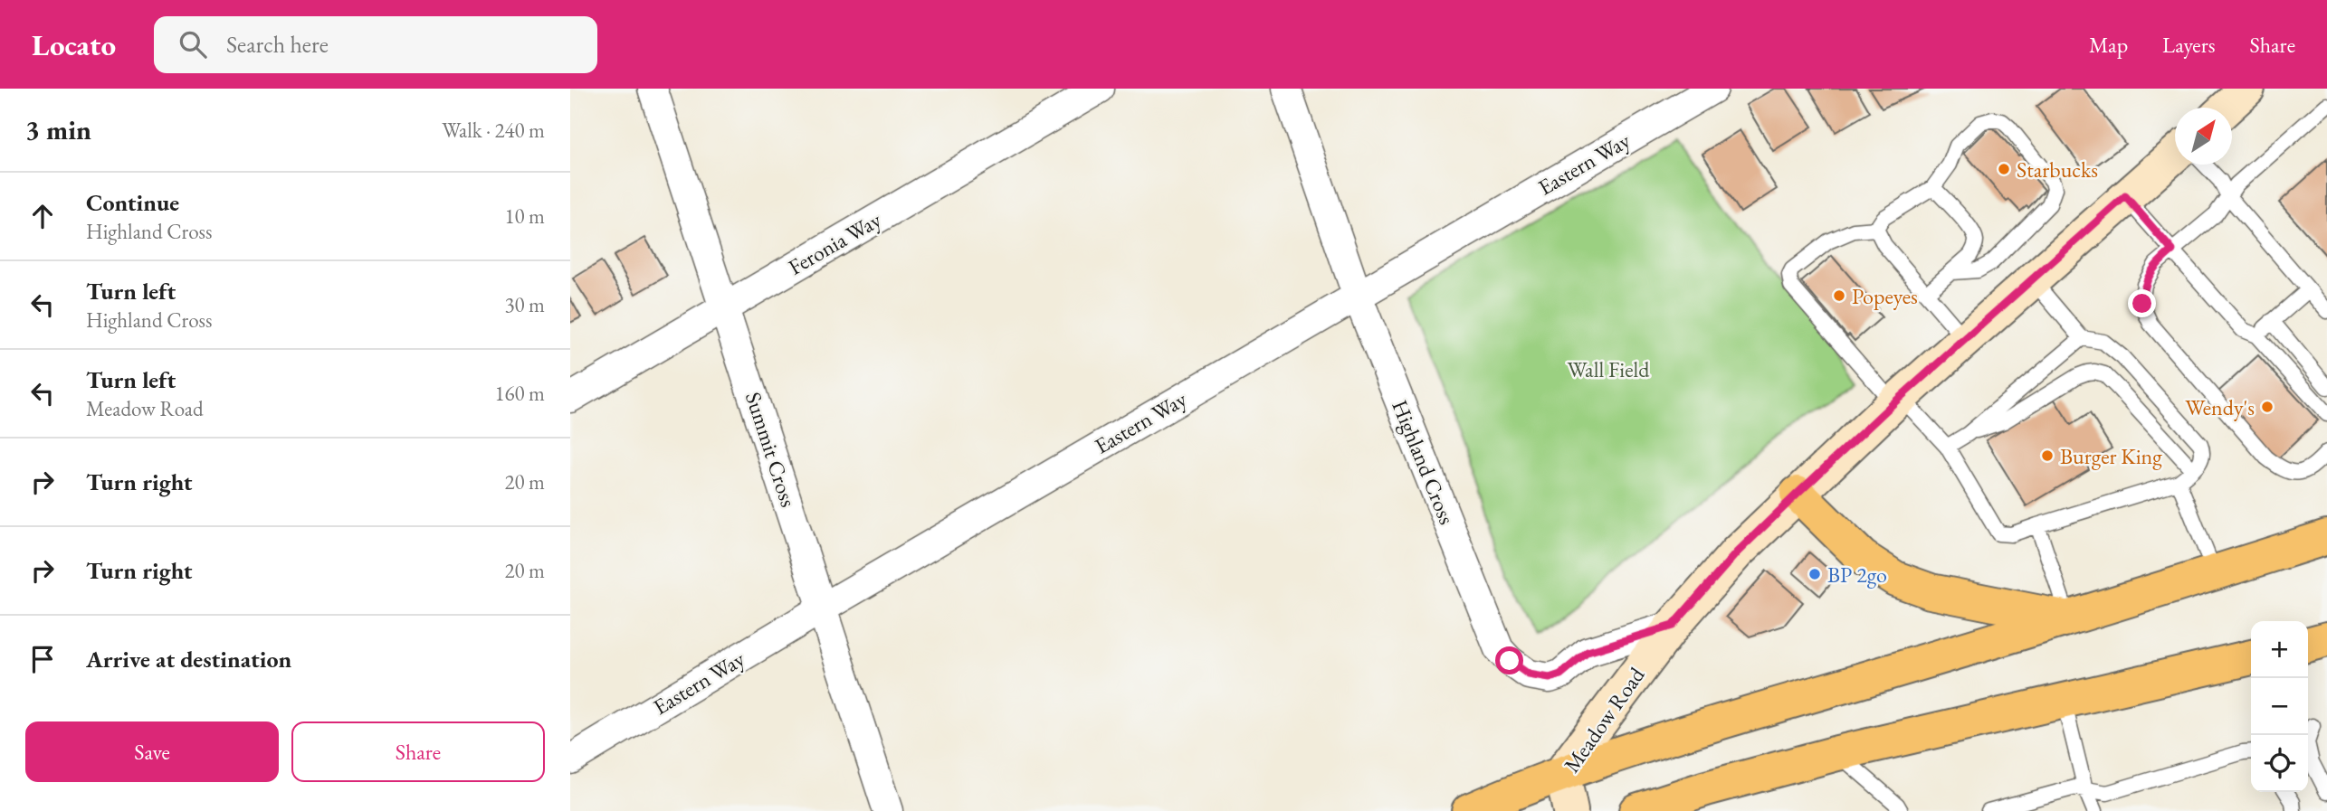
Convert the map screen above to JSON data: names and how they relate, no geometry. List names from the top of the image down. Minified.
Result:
{"streets":{"main road":["Meadow Road"],"street":["Eastern Way","Feronia Way","Summit Cross","Highland Cross"]},"crossings":[["Eastern Way","Summit Cross"],["Eastern Way","Highland Cross"],["Feronia Way","Summit Cross"],["Highland Cross","Meadow Road"]],"parks":["Wall Field"],"places":["Starbucks","Popeyes","Wendy's","Burger King","BP 2go"],"north":"top right","page":{"header":"Locato","search":"Search here","nav":["Map","Layers","Share"],"heading":["3 min","Walk · 240 m"],"list":[["Continue","Highland Cross","10 m"],["Turn left","Highland Cross","30 m"],["Turn left","Meadow Road","160 m"],["Turn right","20 m"],["Turn right","20 m"],"Arrive at destination"],"map_buttons":["+","−"],"buttons":["Save","Share"]}}
